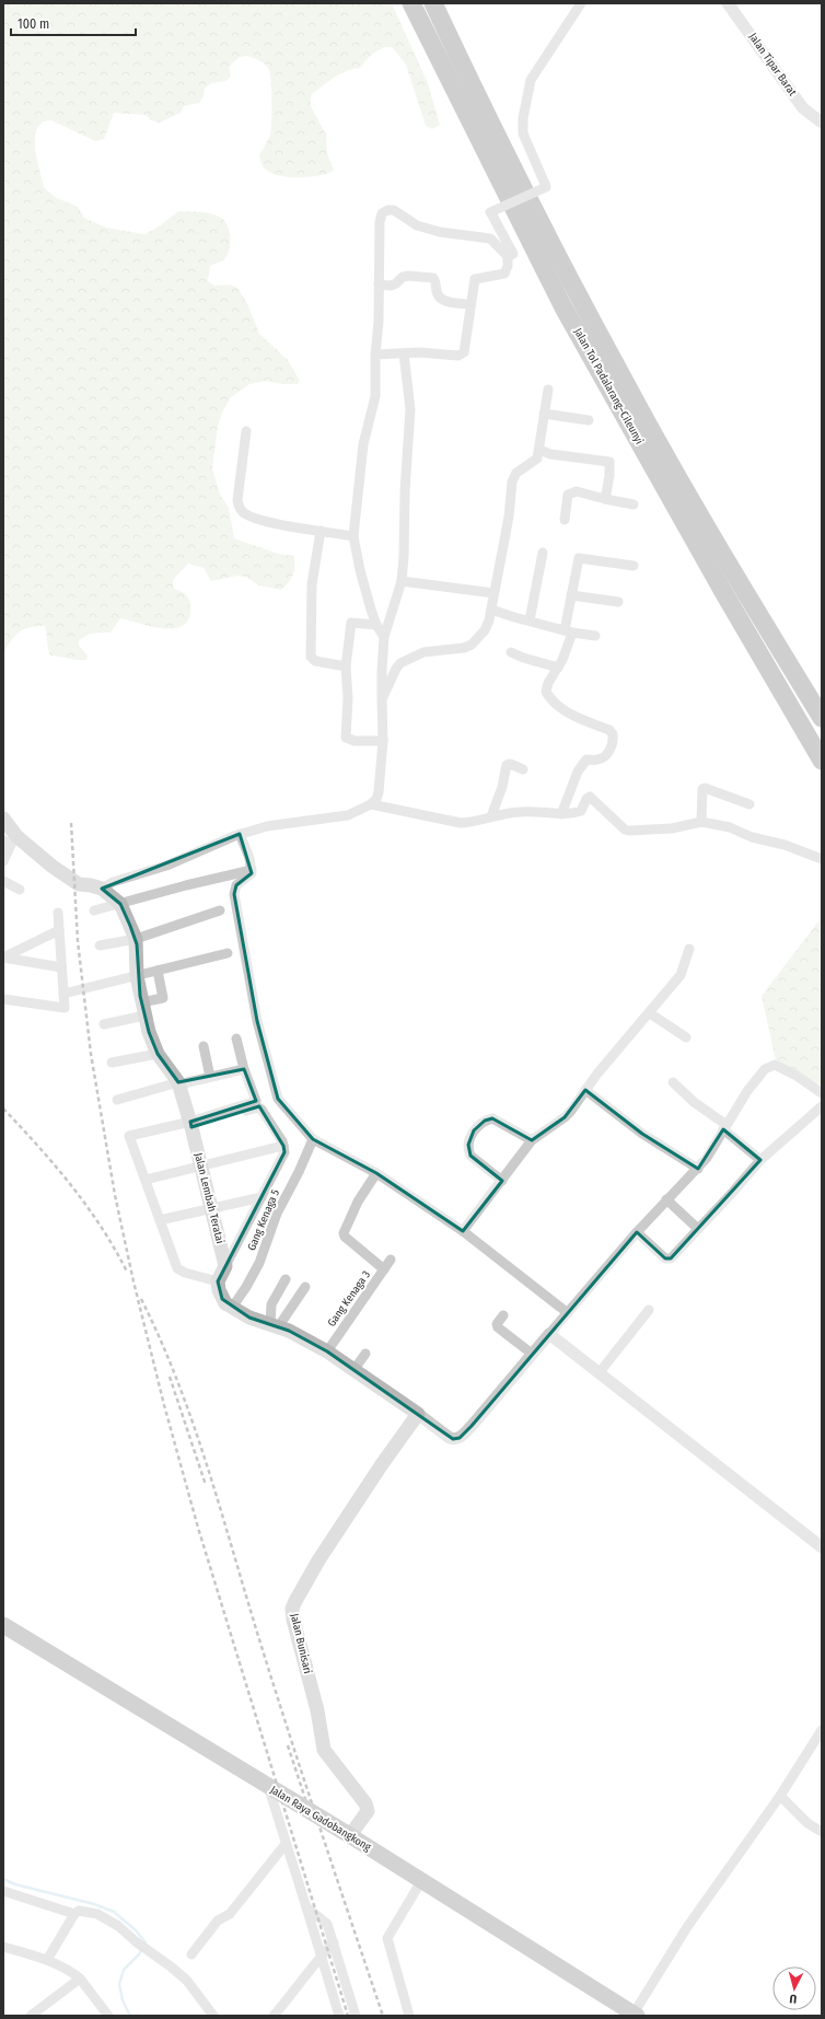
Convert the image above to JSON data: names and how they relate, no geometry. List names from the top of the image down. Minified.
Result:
{"streets":{"highway":["Jalan Tol Padalarang–Cileunyi","Jalan Raya Gadobangkong"],"main road":["Jalan Lembah Teratai","Jalan Bunisari"],"street":["Jalan Tipar Barat","Gang Kenaga 5","Gang Kenaga 3"]},"crossings":[["Jalan Bunisari","Jalan Raya Gadobangkong"]],"scale_bar":"100 m","north":"bottom"}
